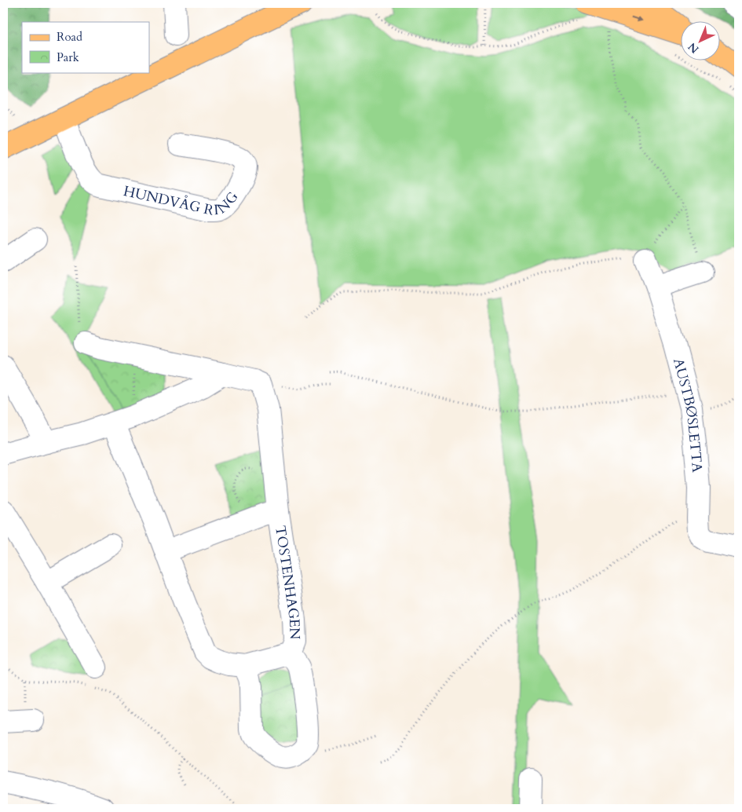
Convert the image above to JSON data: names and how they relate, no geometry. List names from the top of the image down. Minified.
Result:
{"streets":{"street":["HUNDVÅG RING","AUSTBØSLETTA","TOSTENHAGEN"]},"legend":["Road","Park"],"north":"bottom left"}
